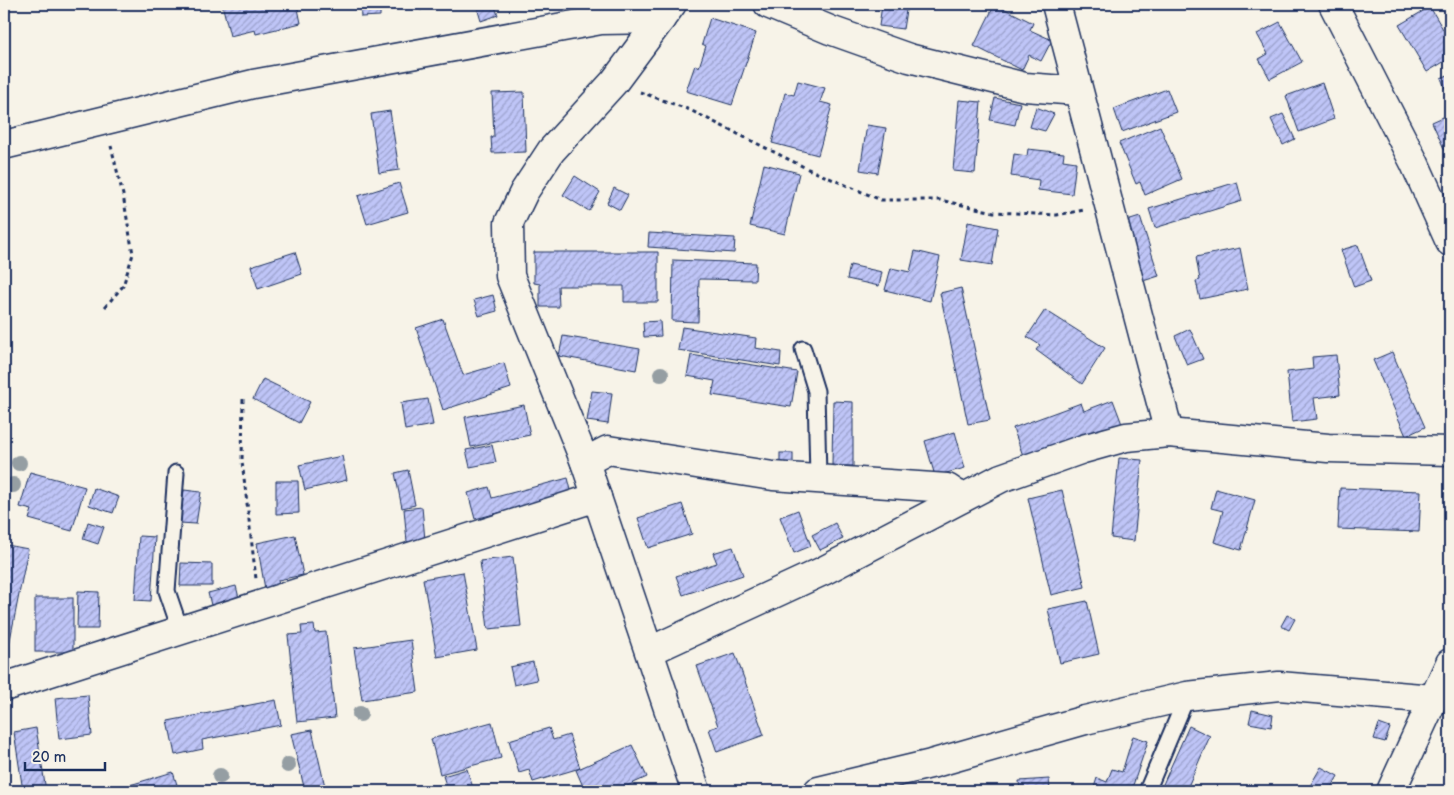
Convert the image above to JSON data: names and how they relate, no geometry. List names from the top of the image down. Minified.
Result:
{"scale_bar":"20 m"}
